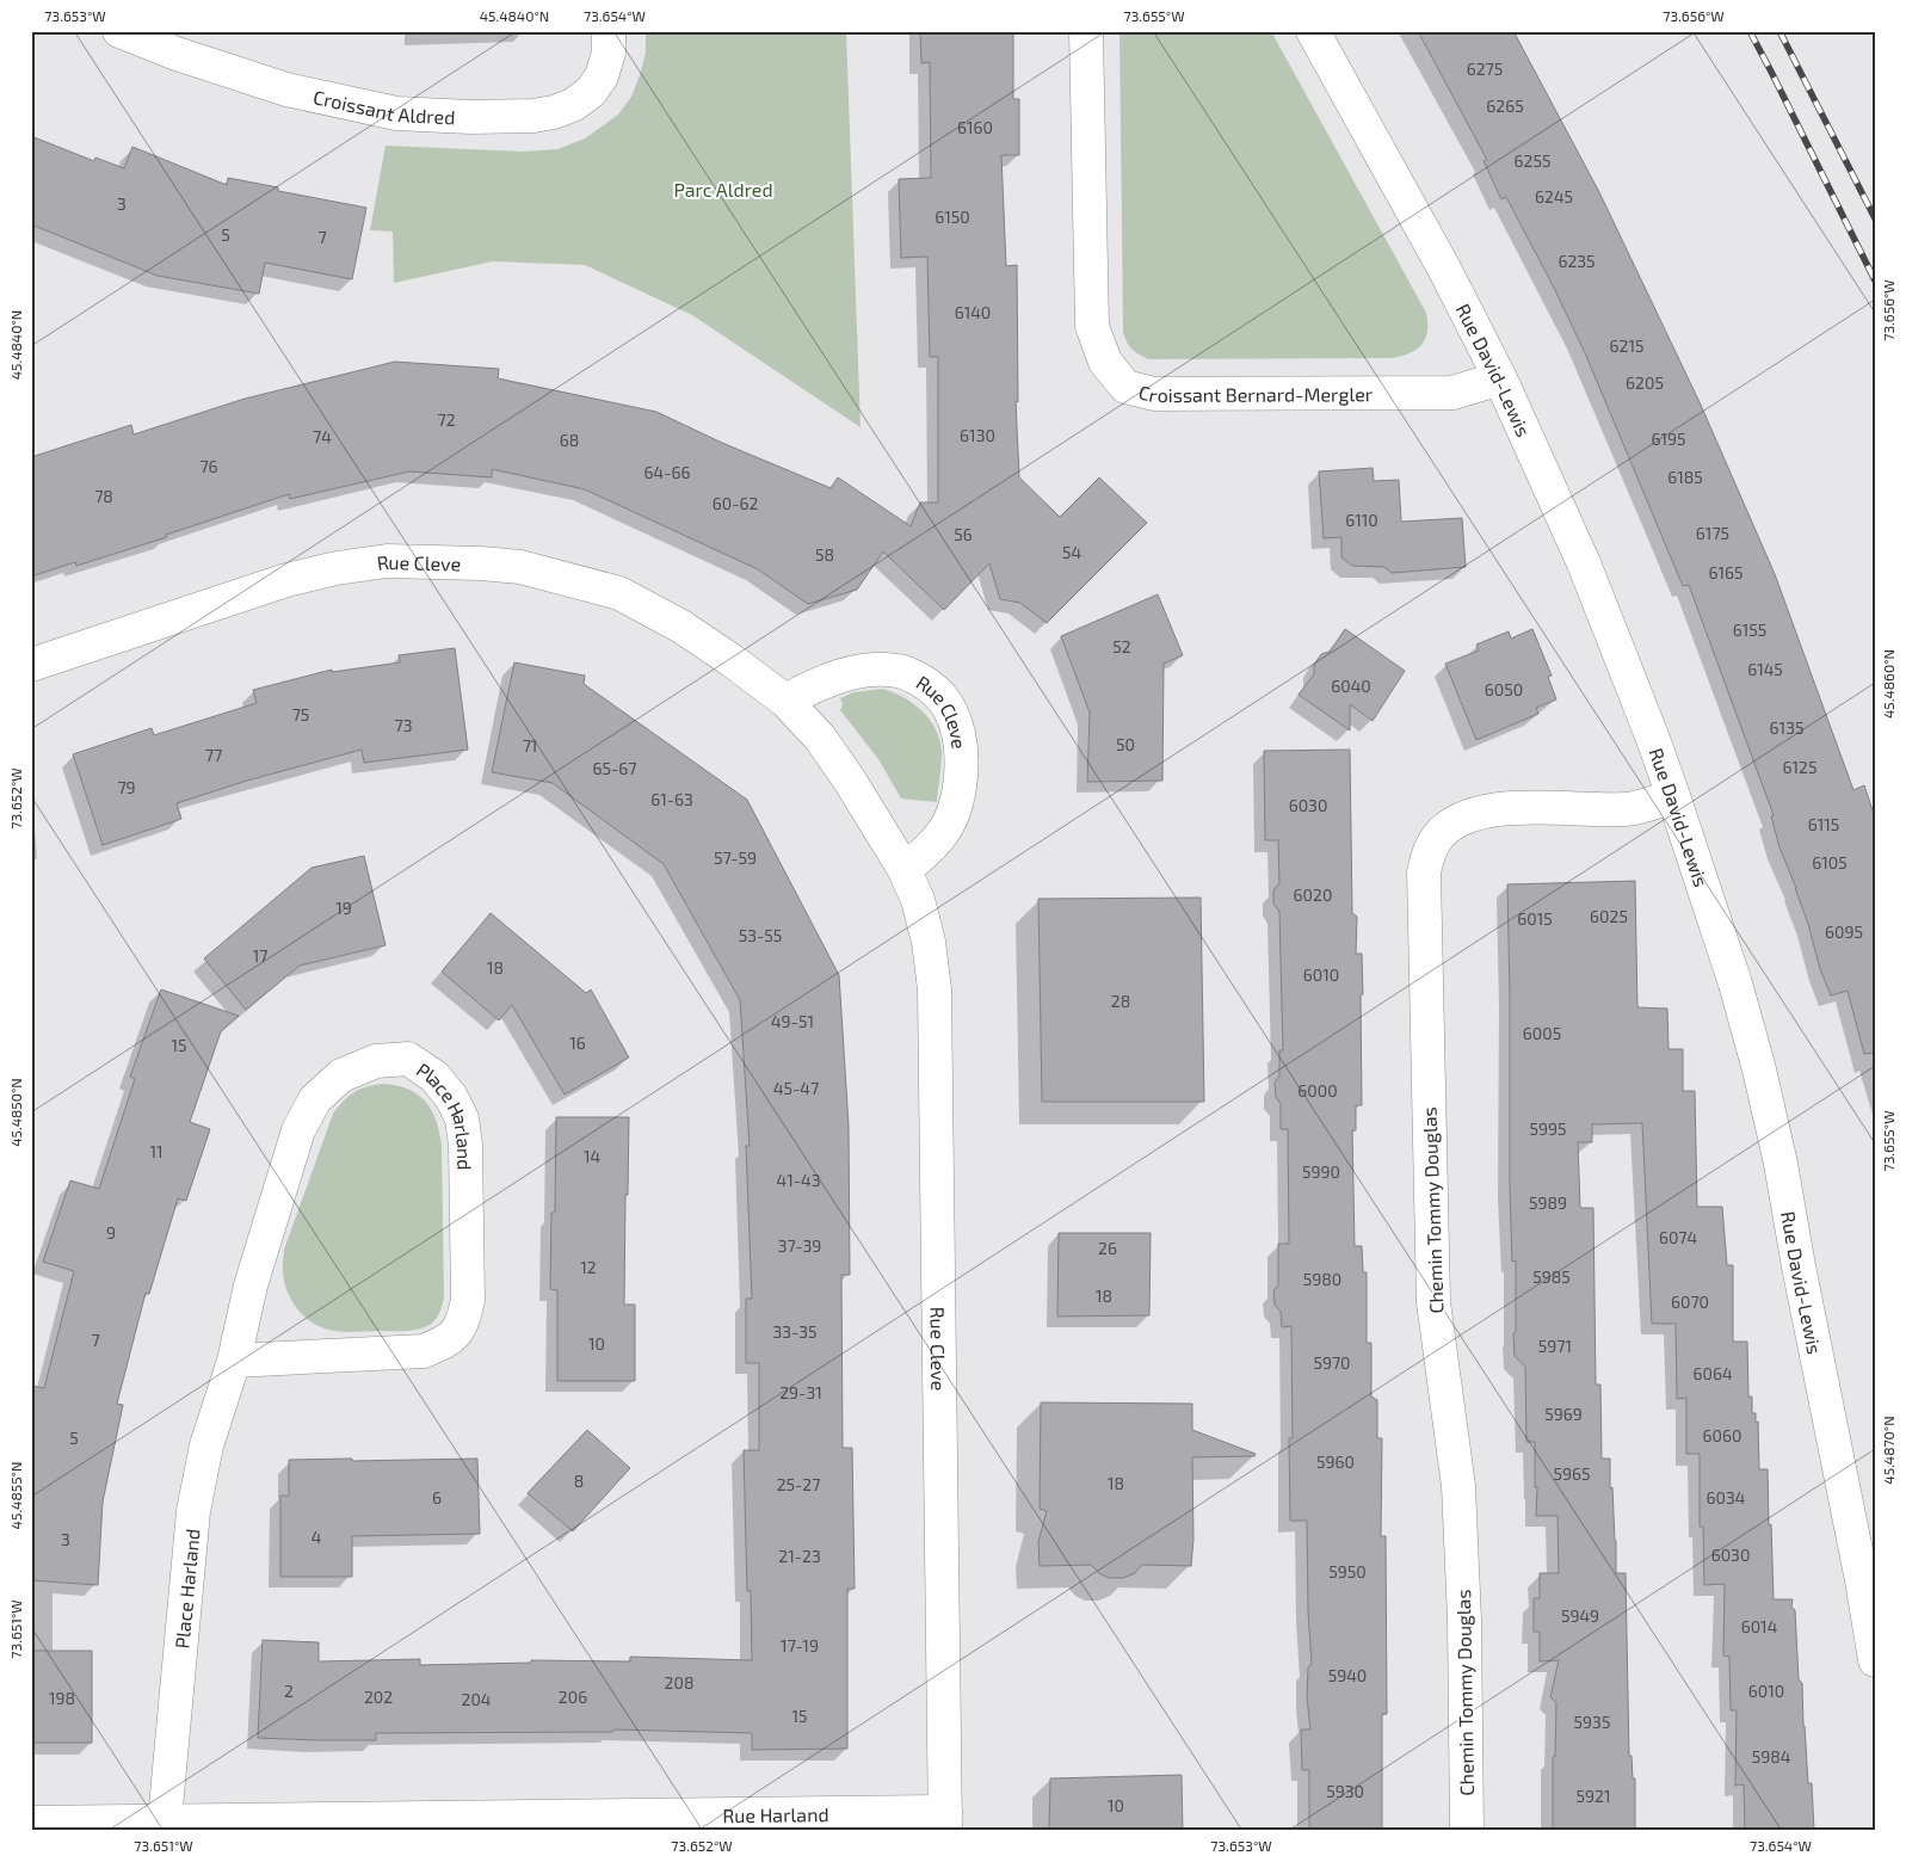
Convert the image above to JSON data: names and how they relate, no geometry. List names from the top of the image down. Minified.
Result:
{"streets":{"street":["Croissant Aldred","Rue David-Lewis","Croissant Bernard-Mergler","Rue Cleve","Place Harland","Chemin Tommy Douglas","Rue Harland"]},"crossings":[["Rue David-Lewis","Croissant Bernard-Mergler"],["Rue David-Lewis","Chemin Tommy Douglas"],["Rue Cleve","Rue Harland"],["Place Harland","Rue Harland"]],"parks":["Parc Aldred"],"house_numbers":["6275","6265","6160","6255","6245","3","6150","5","7","6235","6140","6215","6205","72","6130","74","6195","68","76","64-66","6185","78","60-62","6110","6175","56","54","58","6165","6155","52","6145","6040","6050","75","73","6135","50","71","77","6125","65-67","79","61-63","6030","6115","57-59","6105","6020","19","6025","6015","6095","53-55","17","18","6010","28","49-51","6005","16","15","45-47","6000","5995","11","14","5990","41-43","5989","9","6074","37-39","26","12","5985","5980","18","6070","33-35","7","10","5971","5970","6064","29-31","5969","6060","5","5960","5965","8","18","25-27","6","6034","4","3","6030","21-23","5950","5949","6014","17-19","5940","208","2","6010","202","206","198","204","15","5935","5984","5930","5921","10"],"coordinates":["73.653°W","45.4840°N","73.654°W","73.655°W","73.656°W","45.4860°N","73.652°W","45.4850°N","45.4870°N","45.4855°N","73.651°W"]}
